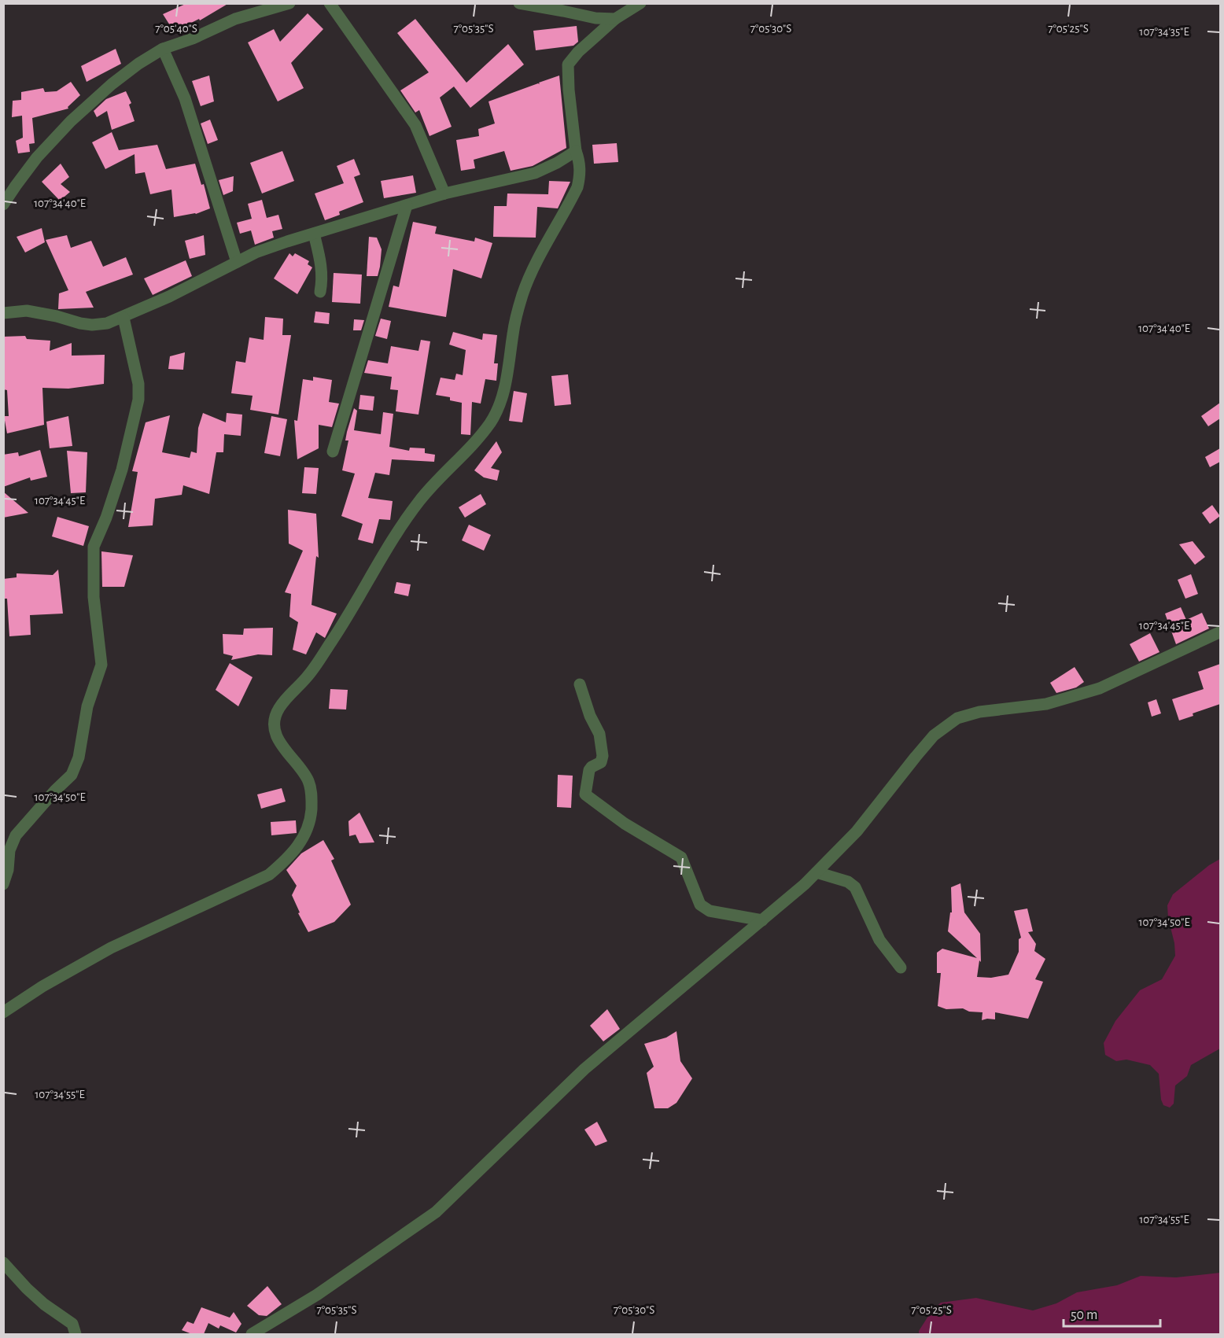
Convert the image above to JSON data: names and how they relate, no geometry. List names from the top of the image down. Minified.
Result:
{"scale_bar":"50 m","coordinates":["7°05'40\"S","7°05'35\"S","7°05'30\"S","7°05'25\"S","107°34'35\"E","107°34'40\"E","107°34'45\"E","107°34'50\"E","107°34'55\"E"]}
